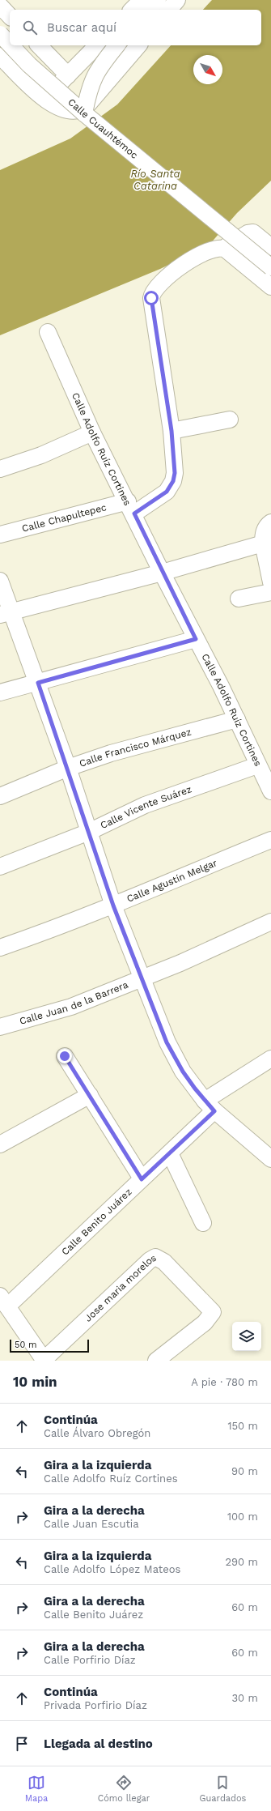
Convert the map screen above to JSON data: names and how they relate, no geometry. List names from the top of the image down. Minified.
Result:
{"streets":{"street":["Calle Cuauhtémoc","Calle Adolfo Ruíz Cortines","Calle Chapultepec","Calle Francisco Márquez","Calle Vicente Suárez","Calle Agustín Melgar","Calle Juan de la Barrera","Calle Benito Juárez","Jose maria morelos"]},"crossings":[["Calle Adolfo Ruíz Cortines","Calle Chapultepec"],["Calle Adolfo Ruíz Cortines","Calle Francisco Márquez"],["Calle Adolfo Ruíz Cortines","Calle Vicente Suárez"]],"water":["Río Santa Catarina"],"scale_bar":"50 m","north":"bottom right","page":{"search":"Buscar aquí","scale":"50 m","heading":["10 min","A pie · 780 m"],"list":[["Continúa","Calle Álvaro Obregón","150 m"],["Gira a la izquierda","Calle Adolfo Ruíz Cortines","90 m"],["Gira a la derecha","Calle Juan Escutia","100 m"],["Gira a la izquierda","Calle Adolfo López Mateos","290 m"],["Gira a la derecha","Calle Benito Juárez","60 m"],["Gira a la derecha","Calle Porfirio Díaz","60 m"],["Continúa","Privada Porfirio Díaz","30 m"],"Llegada al destino"],"nav":["Mapa","Cómo llegar","Guardados"]}}
